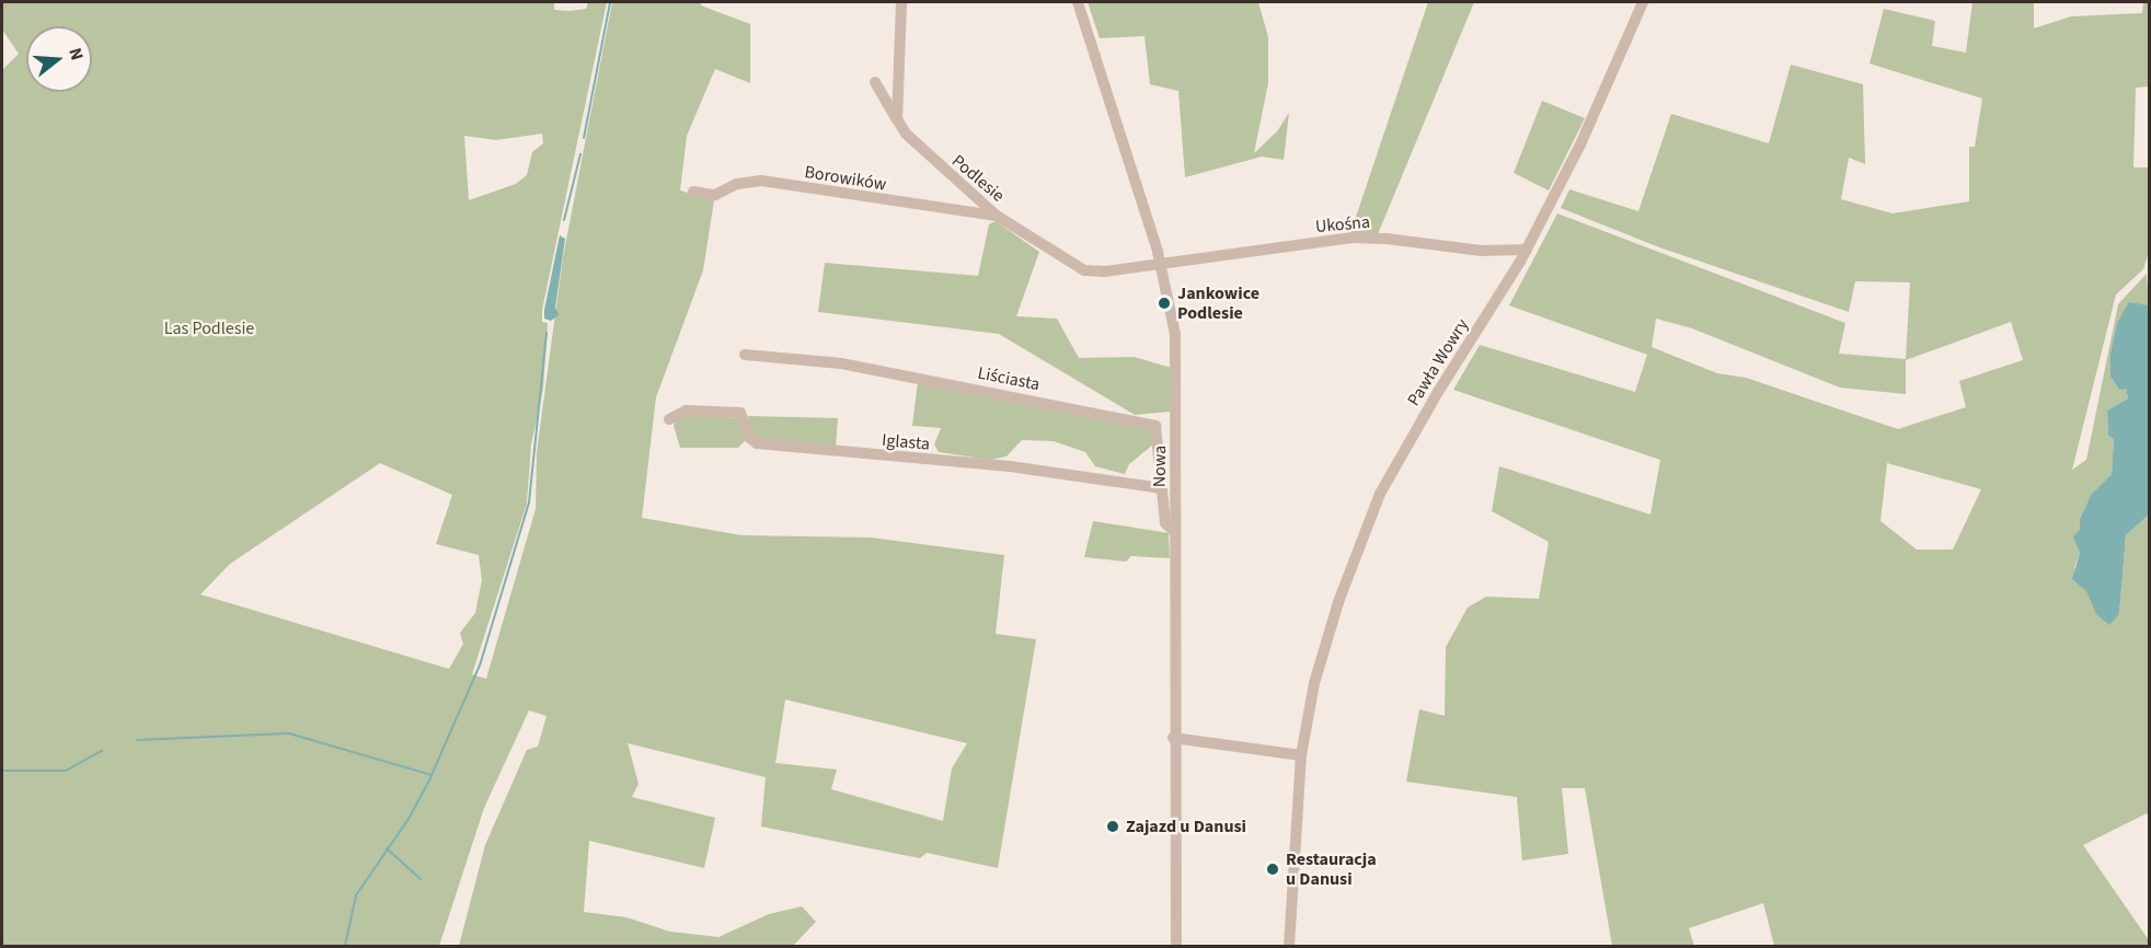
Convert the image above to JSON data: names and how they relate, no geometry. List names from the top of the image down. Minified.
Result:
{"streets":{"street":["Borowików","Podlesie","Ukośna","Pawła Wowry","Liściasta","Iglasta","Nowa"]},"crossings":[["Borowików","Podlesie"],["Podlesie","Ukośna"],["Podlesie","Nowa"],["Ukośna","Pawła Wowry"],["Ukośna","Nowa"],["Liściasta","Iglasta"],["Liściasta","Nowa"]],"parks":["Las Podlesie"],"places":["Jankowice Podlesie","Zajazd u Danusi","Restauracja u Danusi"],"north":"right"}
